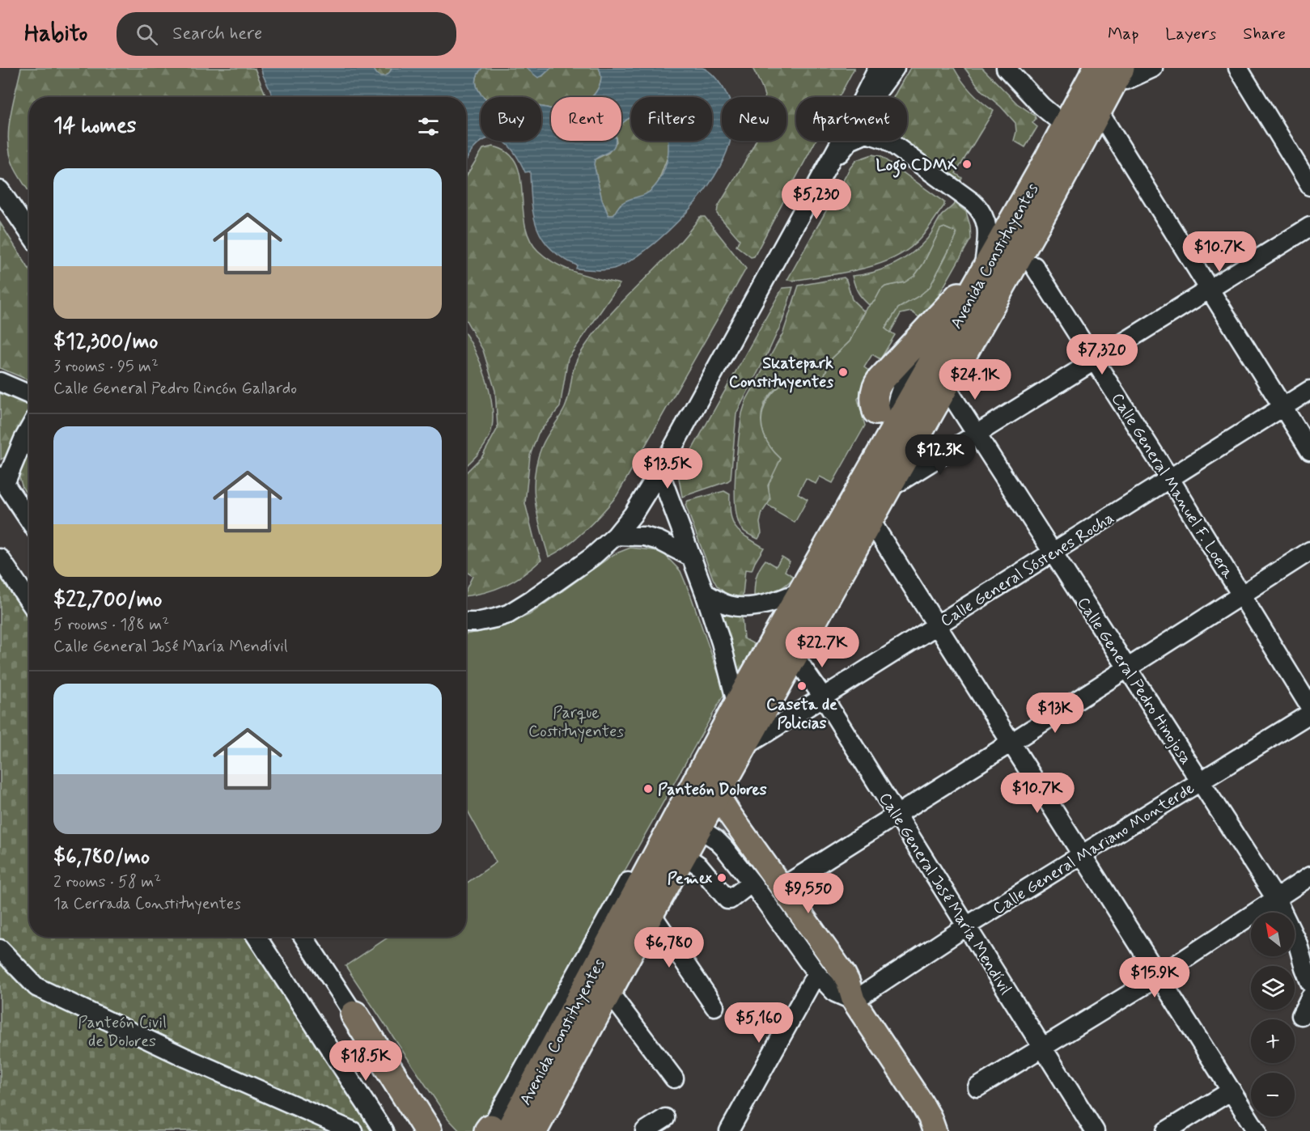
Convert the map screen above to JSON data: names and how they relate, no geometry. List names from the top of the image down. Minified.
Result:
{"streets":{"highway":["Avenida Constituyentes"],"street":["Calle General Manuel F. Loera","Calle General Sóstenes Rocha","Calle General Pedro Hinojosa","Calle General Mariano Monterde","Calle General José María Mendívil"]},"crossings":[["Avenida Constituyentes","Calle General Sóstenes Rocha"],["Avenida Constituyentes","Calle General Pedro Hinojosa"],["Avenida Constituyentes","Calle General José María Mendívil"],["Calle General Manuel F. Loera","Calle General Sóstenes Rocha"],["Calle General Sóstenes Rocha","Calle General Pedro Hinojosa"],["Calle General Sóstenes Rocha","Calle General José María Mendívil"],["Calle General Pedro Hinojosa","Calle General Mariano Monterde"],["Calle General Mariano Monterde","Calle General José María Mendívil"]],"parks":["Parque Costituyentes","Panteón Civil de Dolores"],"places":["Logo CDMX","Skatepark Constituyentes","Caseta de Policias","Panteón Dolores","Pemex"],"north":"top left","page":{"header":"Habito","search":"Search here","nav":["Map","Layers","Share"],"chip":["Buy","Rent","Filters","New","Apartment"],"heading":"14 homes","list":[{"name":"$12,300/mo","note":"3 rooms · 95 m² · Calle General Pedro Rincón Gallardo"},{"name":"$22,700/mo","note":"5 rooms · 188 m² · Calle General José María Mendívil"},{"name":"$6,780/mo","note":"2 rooms · 58 m² · 1a Cerrada Constituyentes"}],"price":["$5,230","$10.7K","$7,320","$24.1K","$12.3K","$13.5K","$22.7K","$13K","$10.7K","$9,550","$6,780","$15.9K","$5,160","$18.5K"],"map_buttons":["+","−"]}}
